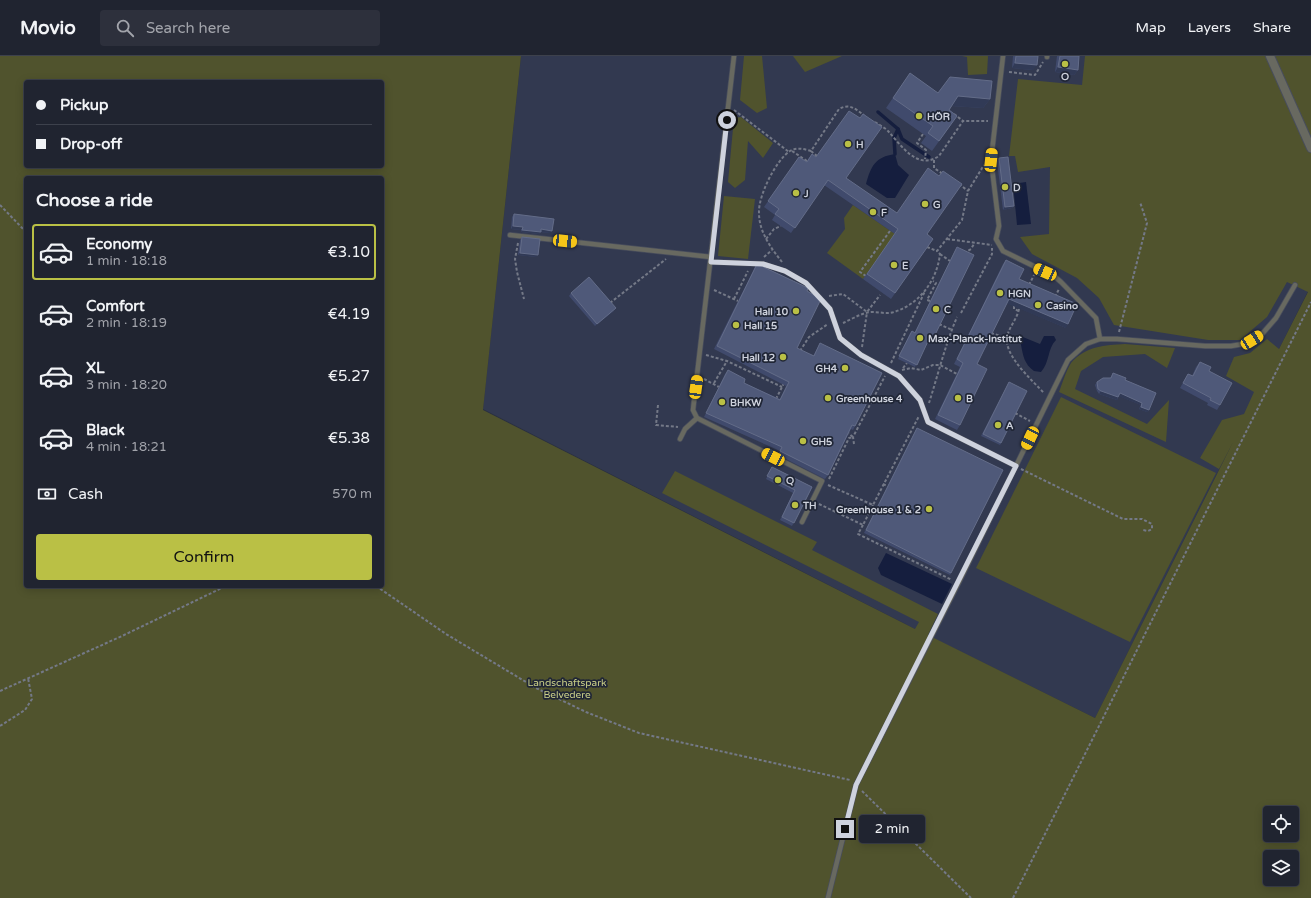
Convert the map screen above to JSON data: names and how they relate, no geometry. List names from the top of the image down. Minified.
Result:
{"parks":["Landschaftspark Belvedere"],"places":["O","HÖR","H","D","J","G","F","E","HGN","Casino","C","Hall 10","Hall 15","Max-Planck-Institut","Hall 12","GH4","Greenhouse 4","B","BHKW","A","GH5","Q","TH","Greenhouse 1 & 2"],"page":{"header":"Movio","search":"Search here","nav":["Map","Layers","Share"],"banner":["Pickup","Drop-off"],"heading":"Choose a ride","list":[{"name":"Economy","note":"1 min · 18:18","value":"€3.10"},{"name":"Comfort","note":"2 min · 18:19","value":"€4.19"},{"name":"XL","note":"3 min · 18:20","value":"€5.27"},{"name":"Black","note":"4 min · 18:21","value":"€5.38"}],"pay":["Cash","570 m"],"buttons":"Confirm","bubble":"2 min"}}
